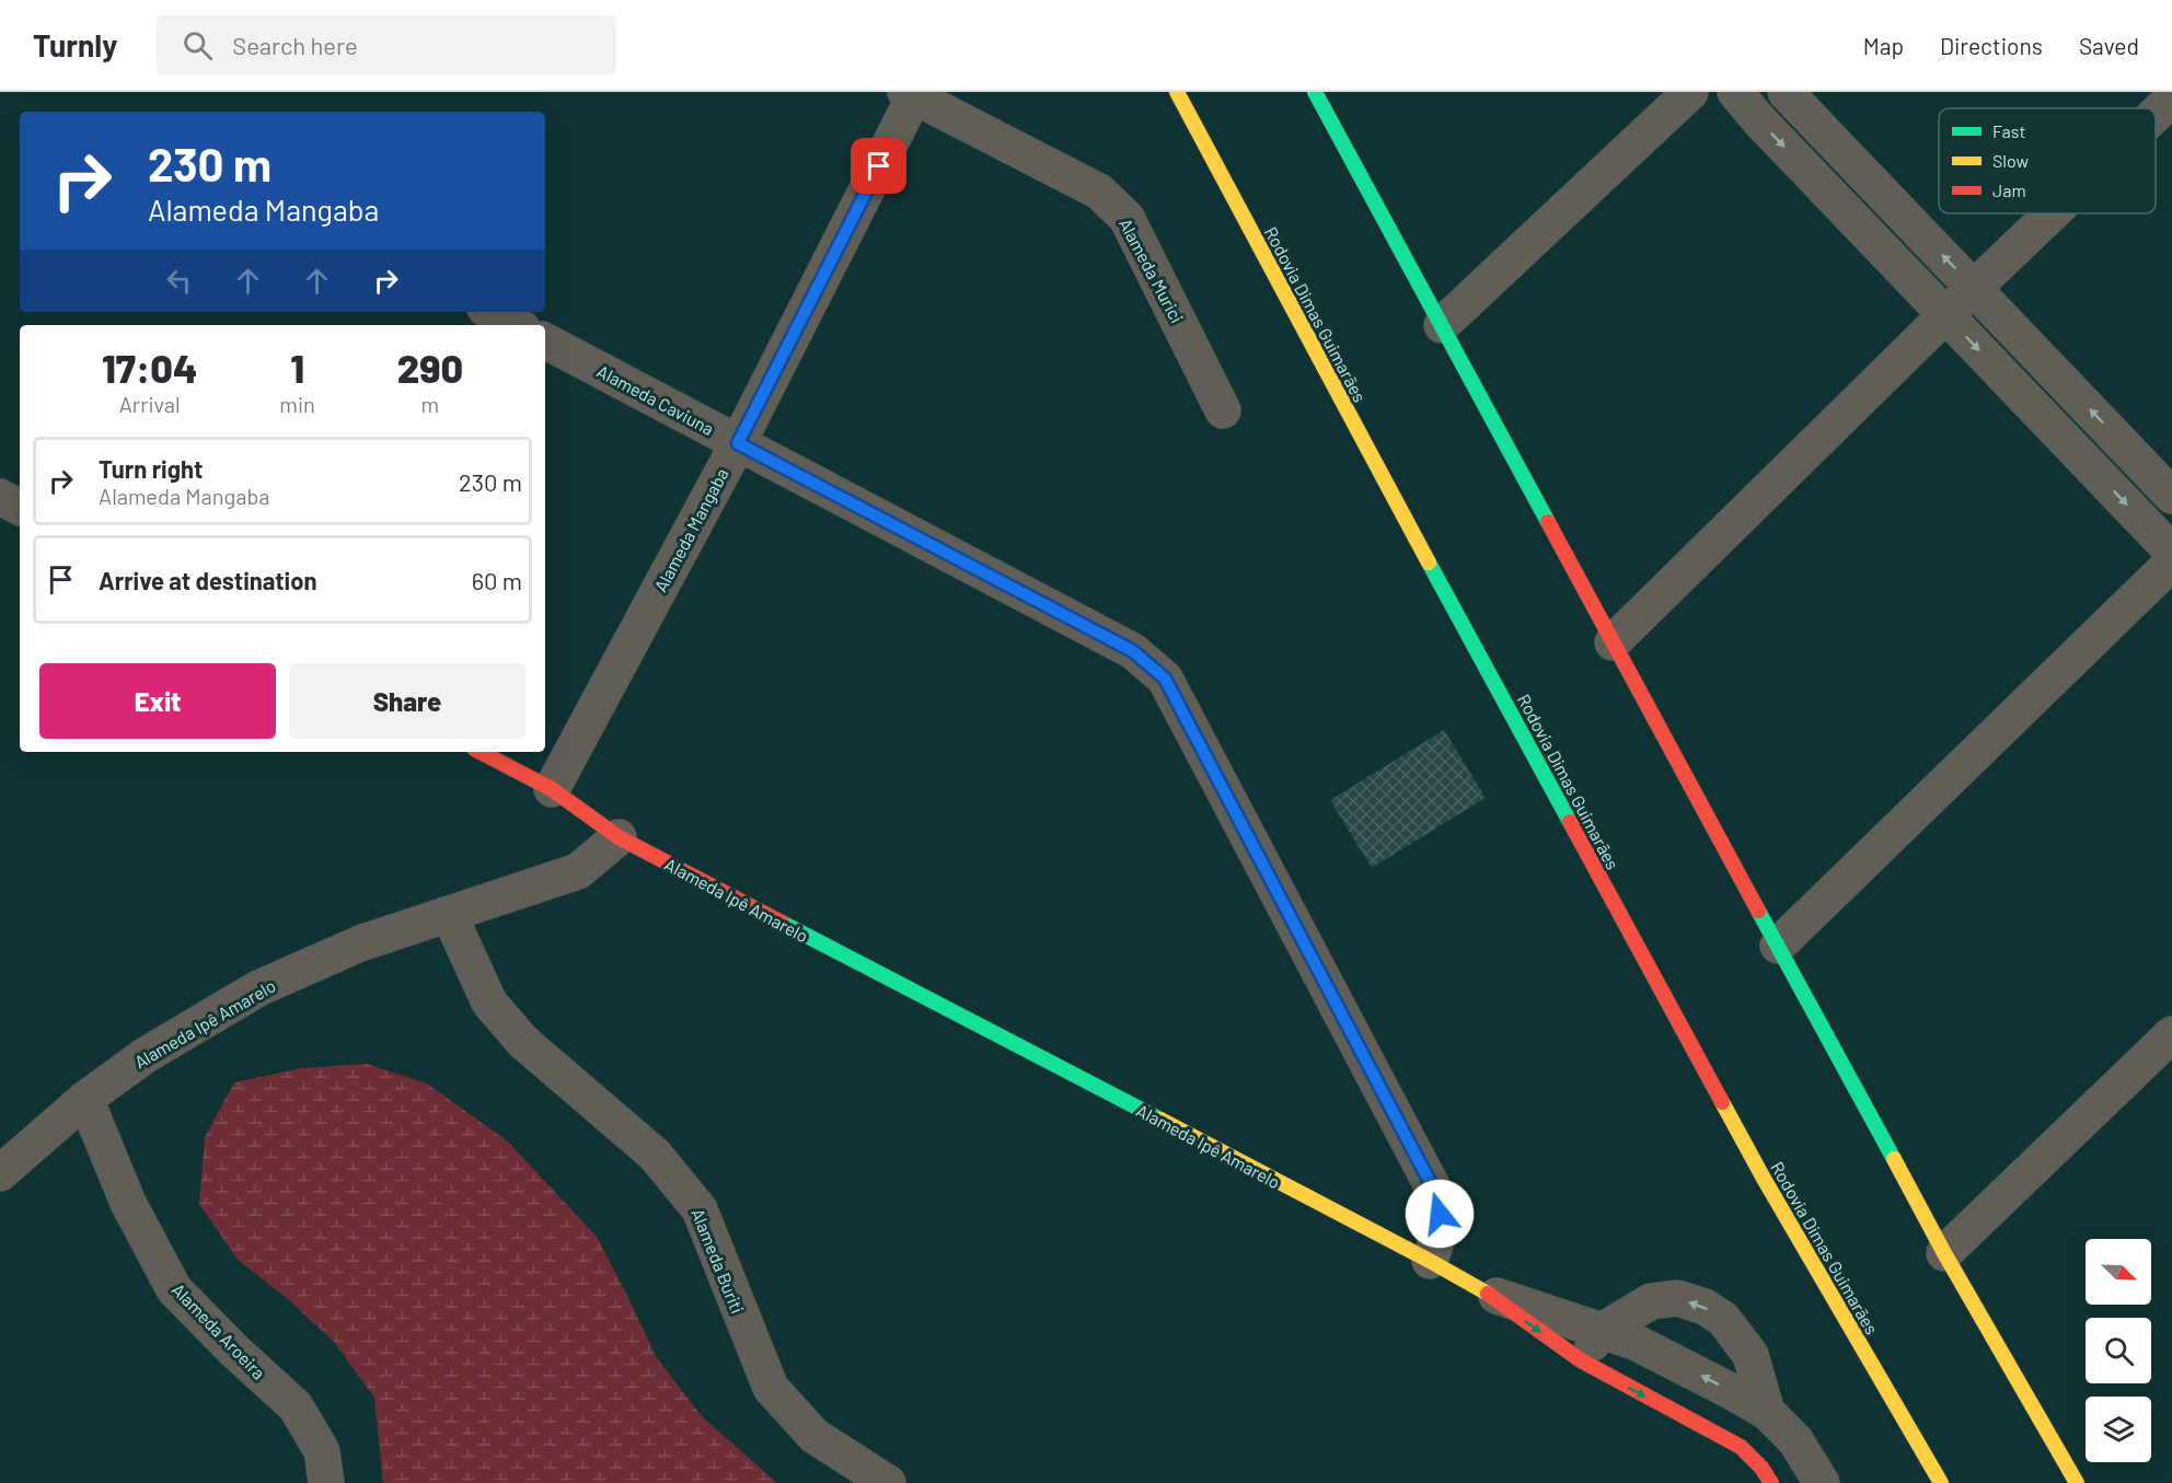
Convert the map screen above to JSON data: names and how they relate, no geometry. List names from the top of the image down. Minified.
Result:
{"streets":{"street":["Alameda Murici","Rodovia Dimas Guimarães","Alameda Caviuna","Alameda Mangaba","Alameda Ipê Amarelo","Alameda Buriti","Alameda Aroeira"]},"crossings":[["Alameda Murici","Alameda Mangaba"],["Alameda Caviuna","Alameda Mangaba"],["Alameda Caviuna","Alameda Ipê Amarelo"],["Alameda Ipê Amarelo","Alameda Buriti"],["Alameda Ipê Amarelo","Alameda Aroeira"]],"legend":["Fast","Slow","Jam"],"north":"bottom right","page":{"header":"Turnly","search":"Search here","nav":["Map","Directions","Saved"],"turn":["230 m","Alameda Mangaba"],"eta":["17:04","Arrival","1","min","290","m"],"list":[{"name":"Turn right","note":"Alameda Mangaba","value":"230 m"},{"name":"Arrive at destination","value":"60 m"}],"buttons":["Exit","Share"]}}
